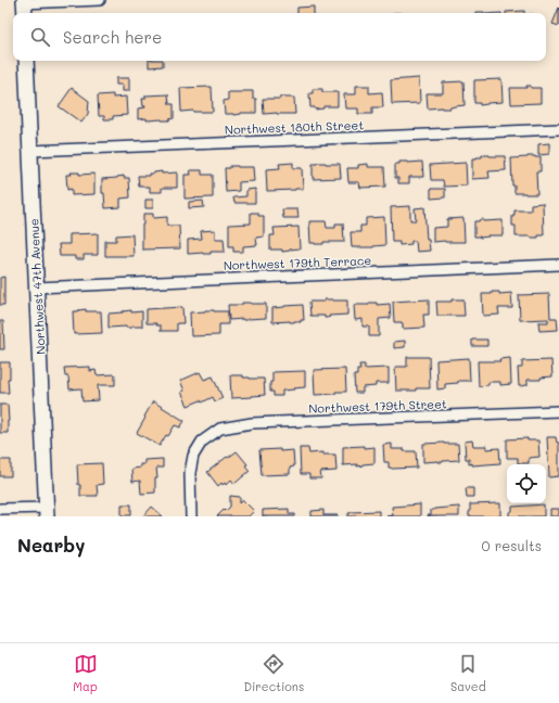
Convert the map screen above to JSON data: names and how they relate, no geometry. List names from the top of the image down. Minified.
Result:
{"streets":{"main road":["Northwest 47th Avenue"],"street":["Northwest 180th Street","Northwest 179th Terrace","Northwest 179th Street"]},"crossings":[["Northwest 180th Street","Northwest 47th Avenue"],["Northwest 179th Terrace","Northwest 47th Avenue"]],"page":{"search":"Search here","heading":["Nearby","0 results"],"nav":["Map","Directions","Saved"]}}
